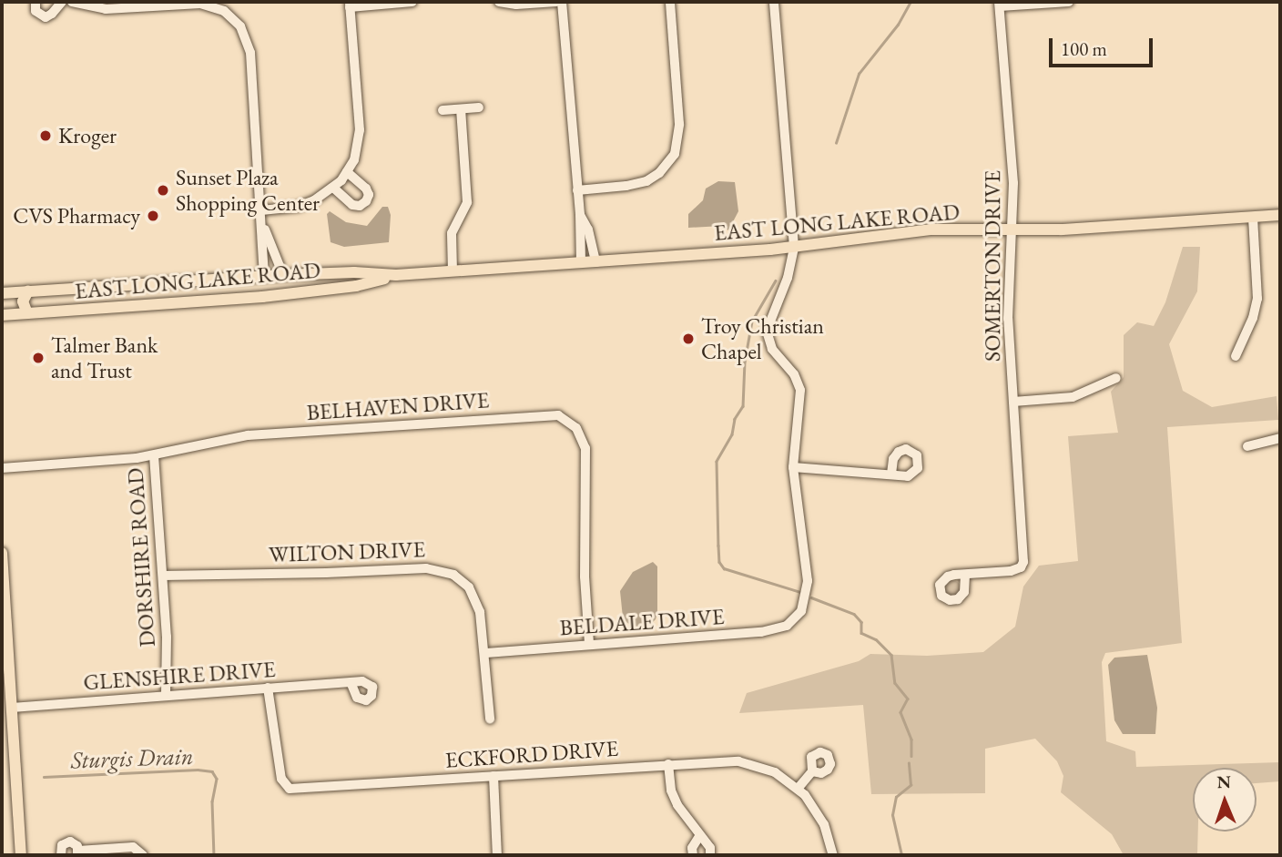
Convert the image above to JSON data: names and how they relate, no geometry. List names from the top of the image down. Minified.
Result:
{"streets":{"main road":["EAST LONG LAKE ROAD"],"street":["SOMERTON DRIVE","BELHAVEN DRIVE","WILTON DRIVE","DORSHIRE ROAD","BELDALE DRIVE","GLENSHIRE DRIVE","ECKFORD DRIVE"]},"crossings":[["EAST LONG LAKE ROAD","SOMERTON DRIVE"],["BELHAVEN DRIVE","DORSHIRE ROAD"],["BELHAVEN DRIVE","BELDALE DRIVE"],["WILTON DRIVE","DORSHIRE ROAD"],["WILTON DRIVE","BELDALE DRIVE"],["DORSHIRE ROAD","GLENSHIRE DRIVE"],["GLENSHIRE DRIVE","ECKFORD DRIVE"]],"water":["Sturgis Drain"],"places":["Kroger","Sunset Plaza Shopping Center","CVS Pharmacy","Troy Christian Chapel","Talmer Bank and Trust"],"scale_bar":"100 m","north":"top"}
